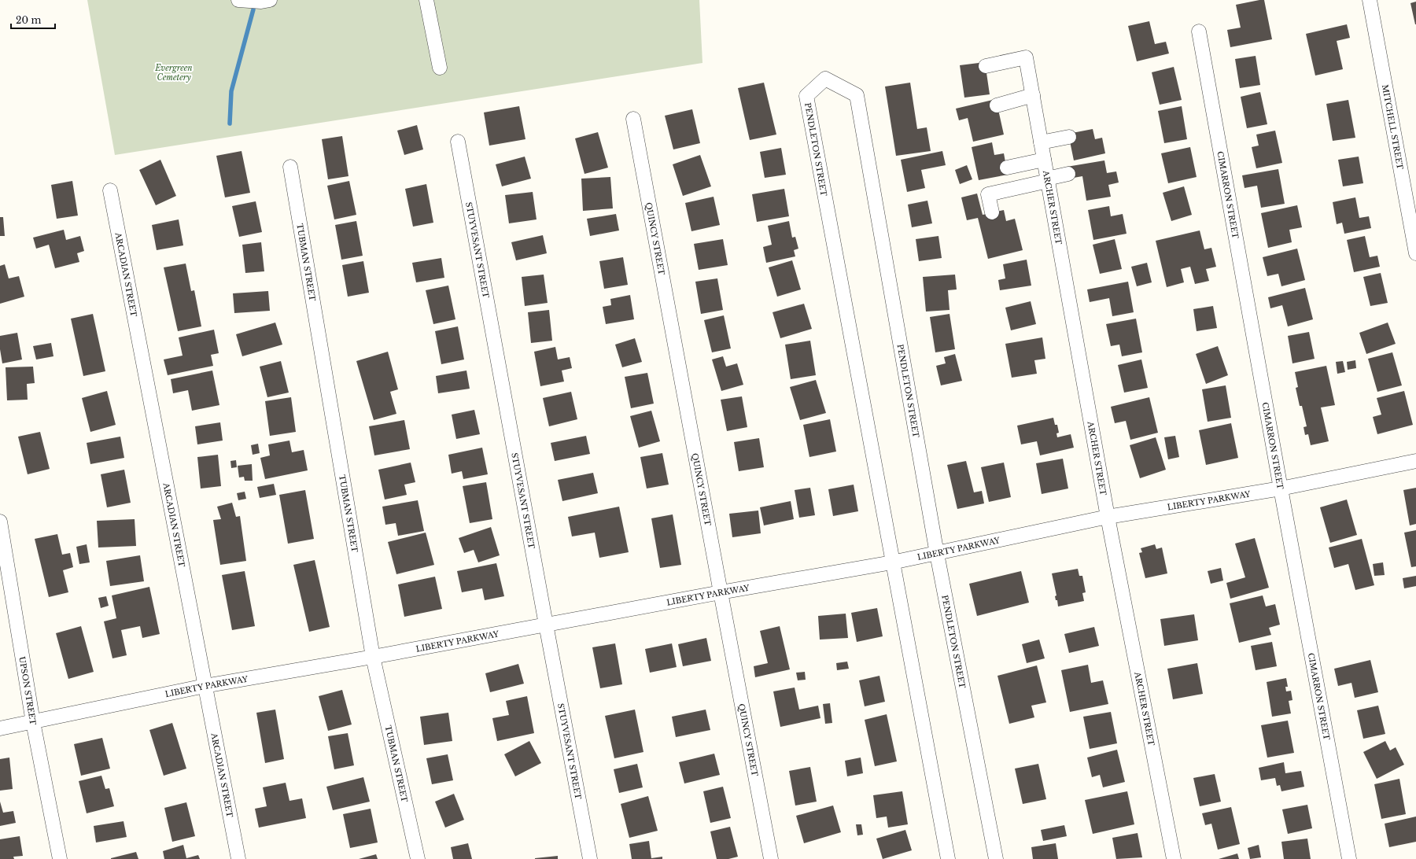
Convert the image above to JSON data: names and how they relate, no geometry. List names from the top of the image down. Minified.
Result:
{"streets":{"street":["MITCHELL STREET","PENDLETON STREET","CIMARRON STREET","ARCHER STREET","QUINCY STREET","STUYVESANT STREET","TUBMAN STREET","ARCADIAN STREET","LIBERTY PARKWAY","UPSON STREET"]},"crossings":[["PENDLETON STREET","LIBERTY PARKWAY"],["CIMARRON STREET","LIBERTY PARKWAY"],["ARCHER STREET","LIBERTY PARKWAY"],["QUINCY STREET","LIBERTY PARKWAY"],["STUYVESANT STREET","LIBERTY PARKWAY"],["TUBMAN STREET","LIBERTY PARKWAY"],["ARCADIAN STREET","LIBERTY PARKWAY"],["LIBERTY PARKWAY","UPSON STREET"]],"parks":["Evergreen Cemetery"],"scale_bar":"20 m"}
